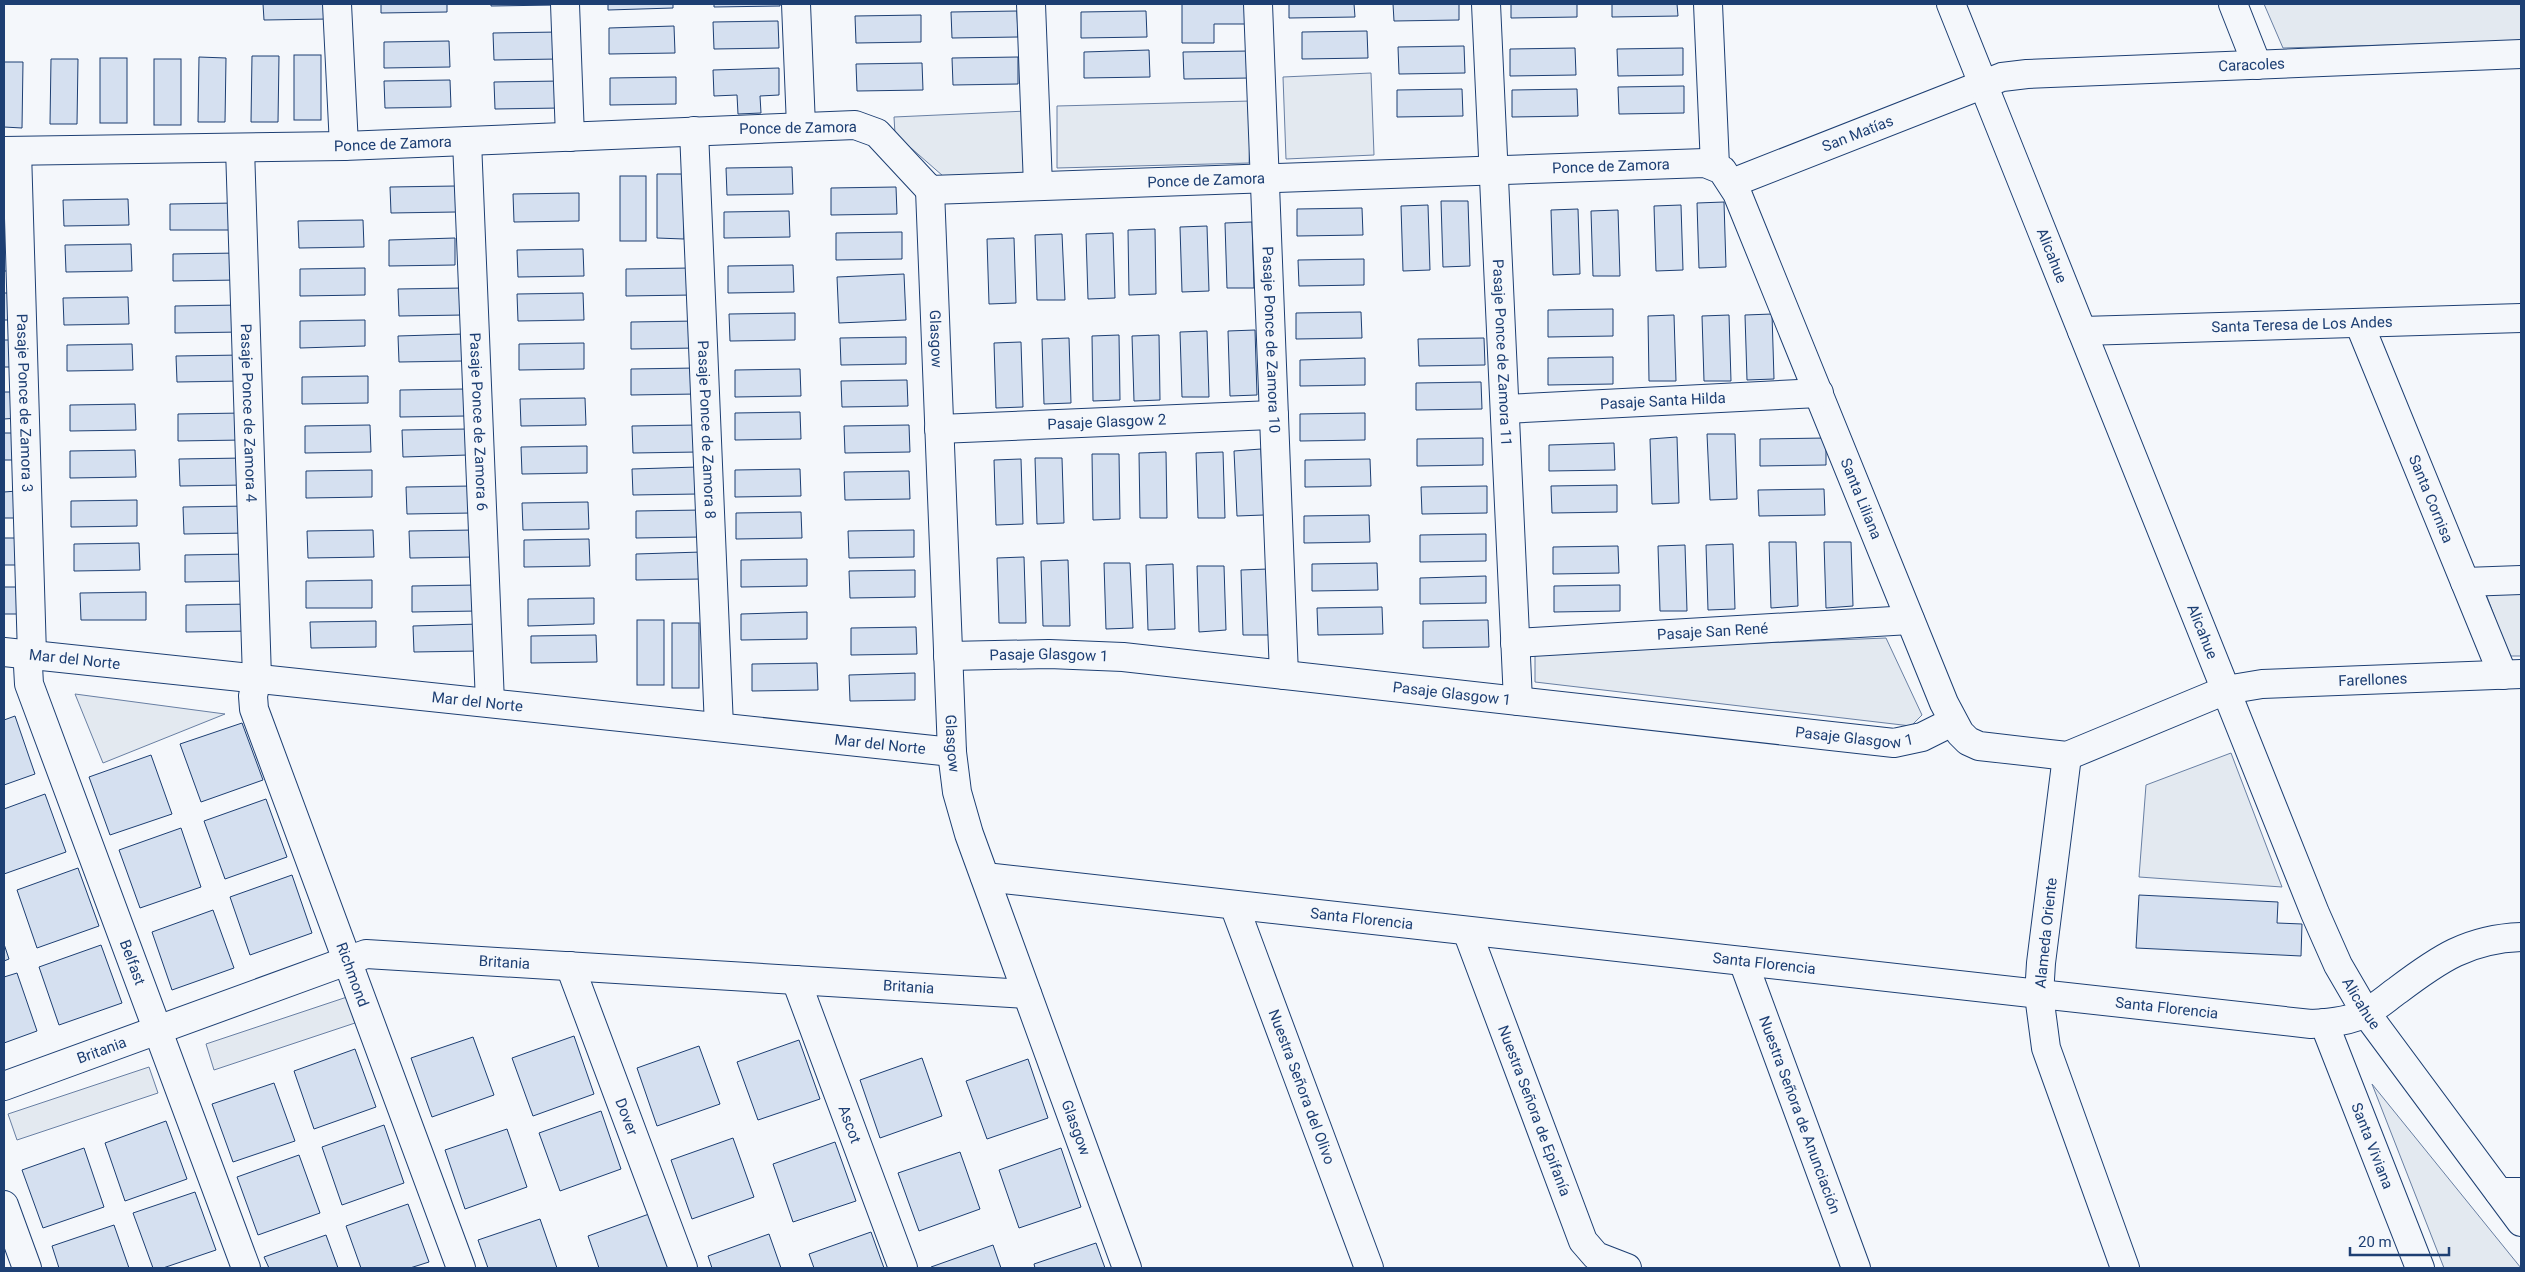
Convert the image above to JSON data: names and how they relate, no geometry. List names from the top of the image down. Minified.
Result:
{"streets":{"street":["Caracoles","Ponce de Zamora","San Matías","Alicahue","Santa Teresa de Los Andes","Glasgow","Pasaje Ponce de Zamora 10","Pasaje Ponce de Zamora 11","Pasaje Santa Hilda","Pasaje Ponce de Zamora 3","Pasaje Ponce de Zamora 4","Pasaje Ponce de Zamora 6","Pasaje Glasgow 2","Pasaje Ponce de Zamora 8","Santa Liliana","Santa Cornisa","Pasaje San René","Pasaje Glasgow 1","Mar del Norte","Farellones","Santa Florencia","Alameda Oriente","Belfast","Britania","Richmond","Nuestra Señora del Olivo","Nuestra Señora de Epifanía","Nuestra Señora de Anunciación","Dover","Ascot","Santa Viviana"]},"crossings":[["Caracoles","San Matías"],["Caracoles","Alicahue"],["Ponce de Zamora","San Matías"],["Ponce de Zamora","Glasgow"],["Ponce de Zamora","Pasaje Ponce de Zamora 10"],["Ponce de Zamora","Pasaje Ponce de Zamora 11"],["Ponce de Zamora","Pasaje Ponce de Zamora 3"],["Ponce de Zamora","Pasaje Ponce de Zamora 4"],["Ponce de Zamora","Pasaje Ponce de Zamora 6"],["Ponce de Zamora","Pasaje Ponce de Zamora 8"],["Ponce de Zamora","Santa Liliana"],["San Matías","Alicahue"],["San Matías","Santa Liliana"],["Alicahue","Santa Teresa de Los Andes"],["Alicahue","Farellones"],["Alicahue","Santa Florencia"],["Santa Teresa de Los Andes","Santa Cornisa"],["Glasgow","Pasaje Glasgow 2"],["Glasgow","Pasaje Glasgow 1"],["Glasgow","Mar del Norte"],["Glasgow","Santa Florencia"],["Glasgow","Britania"],["Pasaje Ponce de Zamora 10","Pasaje Glasgow 2"],["Pasaje Ponce de Zamora 10","Pasaje Glasgow 1"],["Pasaje Ponce de Zamora 11","Pasaje Santa Hilda"],["Pasaje Ponce de Zamora 11","Pasaje San René"],["Pasaje Ponce de Zamora 11","Pasaje Glasgow 1"],["Pasaje Santa Hilda","Santa Liliana"],["Pasaje Ponce de Zamora 3","Mar del Norte"],["Pasaje Ponce de Zamora 3","Belfast"],["Pasaje Ponce de Zamora 4","Mar del Norte"],["Pasaje Ponce de Zamora 4","Richmond"],["Pasaje Ponce de Zamora 6","Mar del Norte"],["Pasaje Ponce de Zamora 8","Mar del Norte"],["Santa Liliana","Pasaje San René"],["Santa Liliana","Pasaje Glasgow 1"],["Santa Liliana","Alameda Oriente"],["Santa Cornisa","Farellones"],["Mar del Norte","Belfast"],["Mar del Norte","Richmond"],["Santa Florencia","Alameda Oriente"],["Santa Florencia","Nuestra Señora del Olivo"],["Santa Florencia","Nuestra Señora de Epifanía"],["Santa Florencia","Nuestra Señora de Anunciación"],["Santa Florencia","Santa Viviana"],["Belfast","Britania"],["Britania","Richmond"],["Britania","Dover"],["Britania","Ascot"]],"scale_bar":"20 m"}
